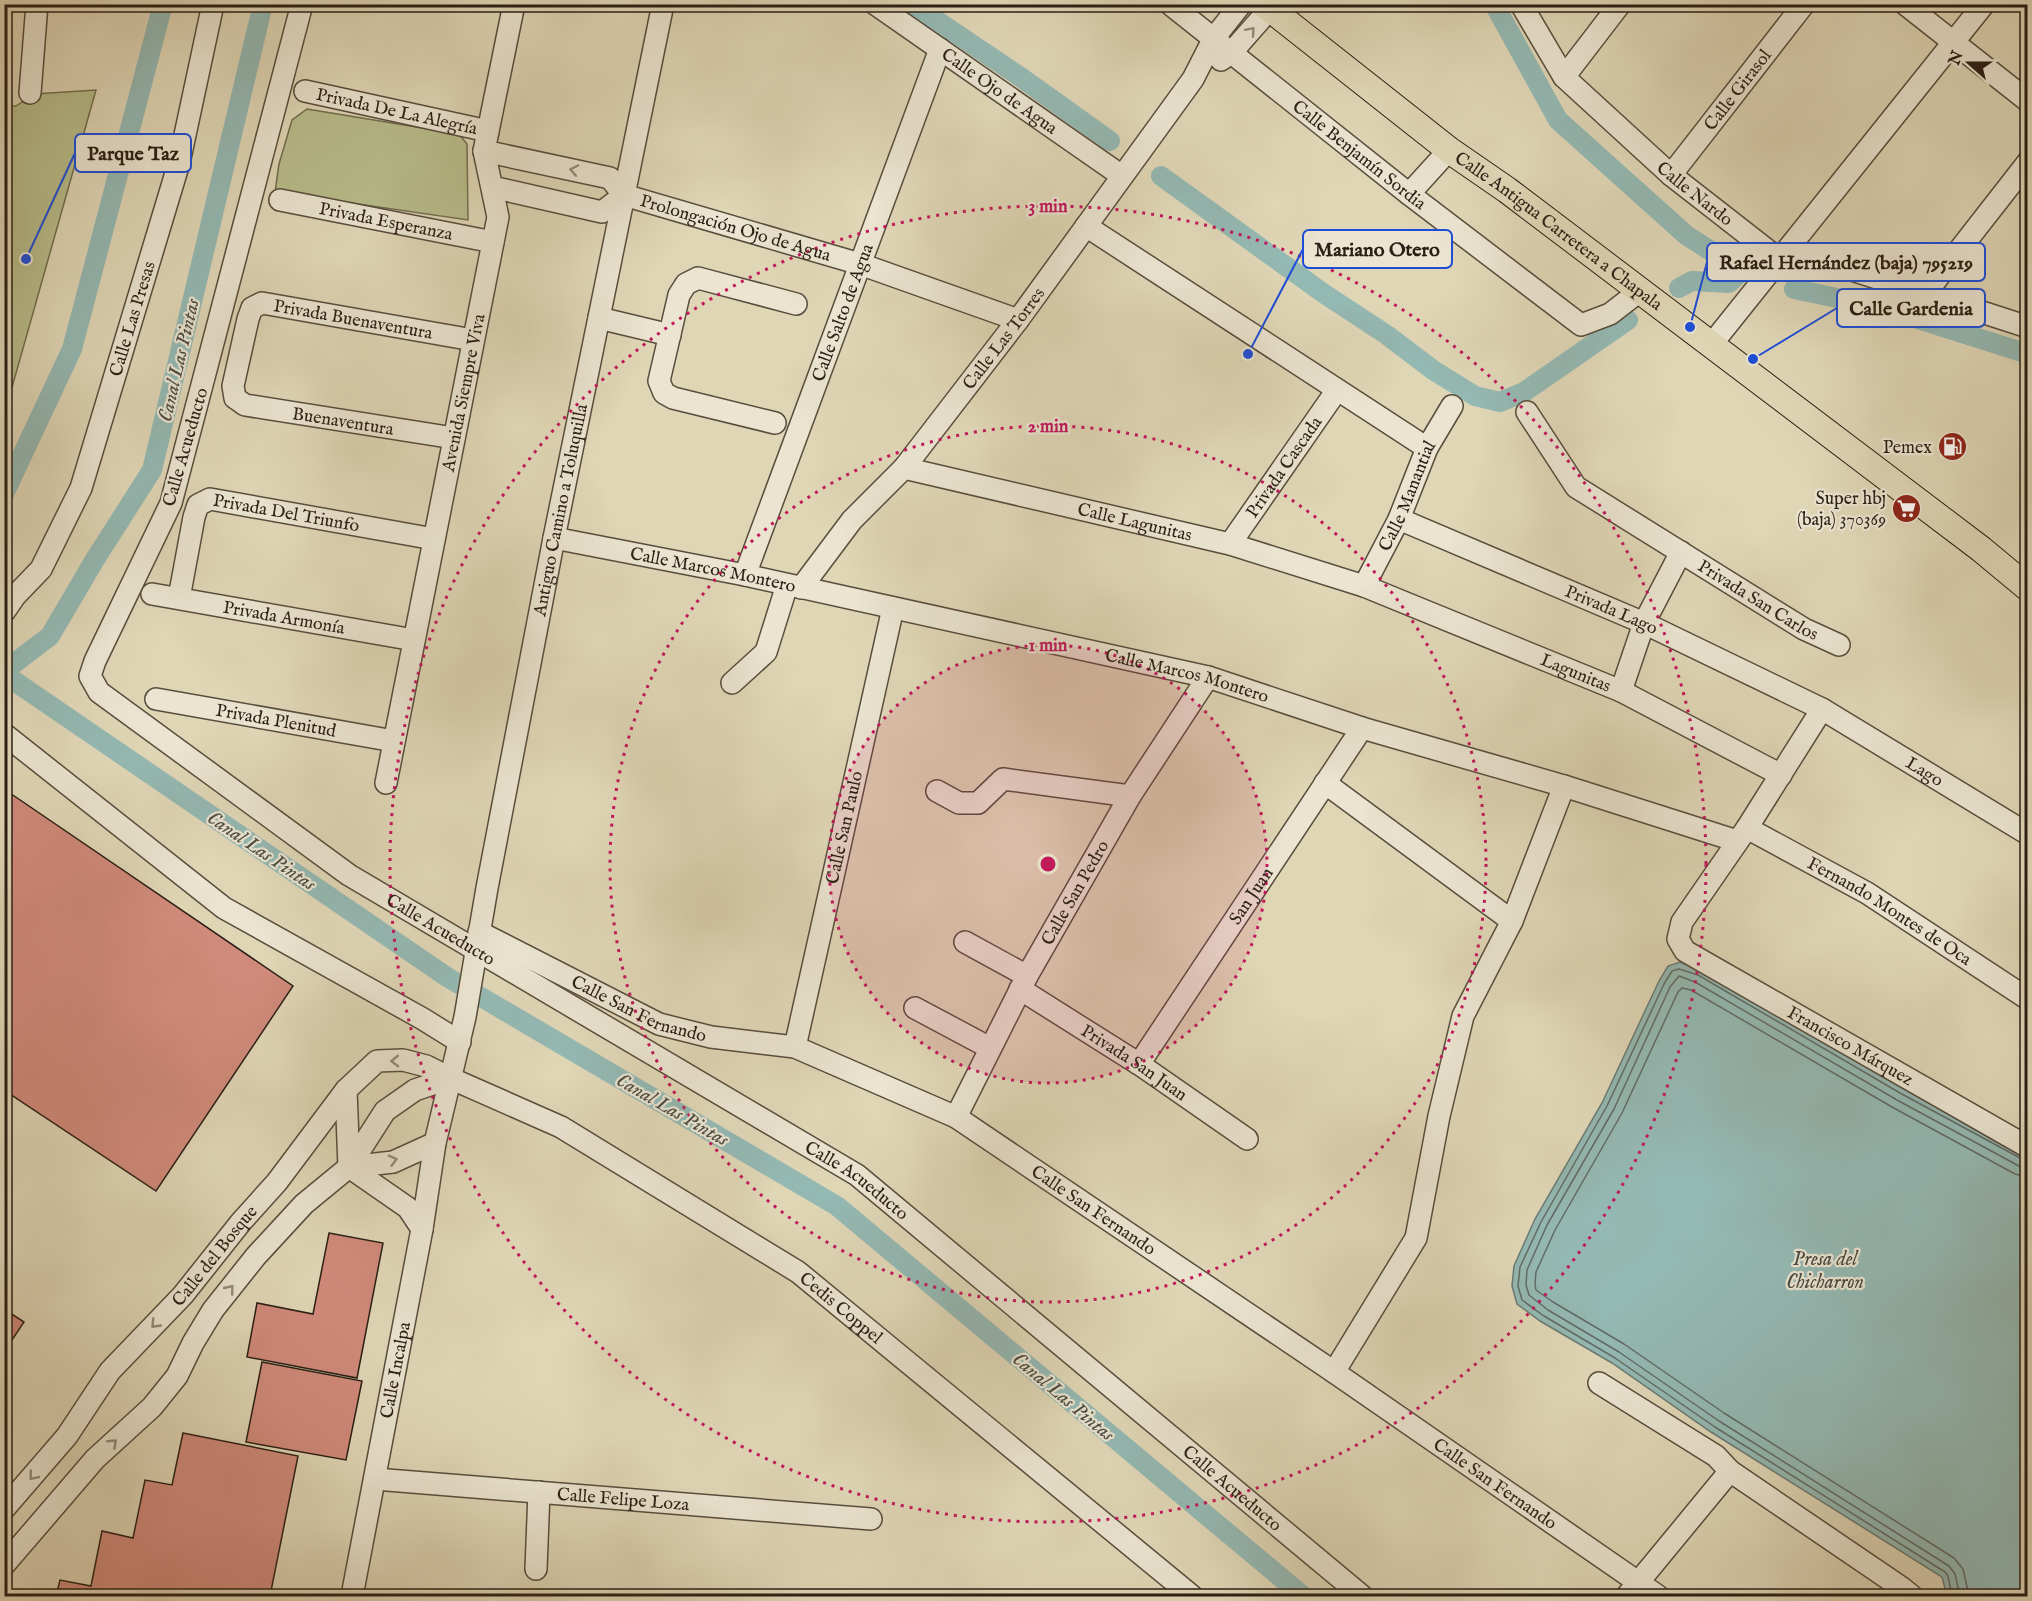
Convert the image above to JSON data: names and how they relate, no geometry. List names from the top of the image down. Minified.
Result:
{"streets":{"main road":["Calle Antigua Carretera a Chapala"],"street":["Calle Ojo de Agua","Calle Girasol","Privada De La Alegría","Calle Benjamín Sordia","Calle Nardo","Privada Esperanza","Prolongación Ojo de Agua","Calle Salto de Agua","Calle Las Presas","Privada Buenaventura","Calle Las Torres","Avenida Siempre Viva","Buenaventura","Calle Acueducto","Privada Cascada","Calle Manantial","Antiguo Camino a Toluquilla","Privada Del Triunfo","Calle Lagunitas","Calle Marcos Montero","Privada San Carlos","Privada Lago","Privada Armonía","Lagunitas","Privada Plenitud","Lago","Calle San Paulo","Calle San Pedro","San Juan","Fernando Montes de Oca","Calle San Fernando","Francisco Márquez","Privada San Juan","Calle del Bosque","Cedis Coppel","Calle Incalpa","Calle Felipe Loza"]},"crossings":[["Calle Ojo de Agua","Calle Salto de Agua"],["Calle Ojo de Agua","Calle Las Torres"],["Calle Girasol","Calle Nardo"],["Privada De La Alegría","Prolongación Ojo de Agua"],["Privada De La Alegría","Avenida Siempre Viva"],["Calle Benjamín Sordia","Calle Antigua Carretera a Chapala"],["Calle Benjamín Sordia","Calle Las Torres"],["Privada Esperanza","Avenida Siempre Viva"],["Prolongación Ojo de Agua","Calle Salto de Agua"],["Prolongación Ojo de Agua","Calle Las Torres"],["Prolongación Ojo de Agua","Avenida Siempre Viva"],["Prolongación Ojo de Agua","Antiguo Camino a Toluquilla"],["Calle Antigua Carretera a Chapala","Calle Las Torres"],["Calle Salto de Agua","Calle Marcos Montero"],["Privada Buenaventura","Avenida Siempre Viva"],["Privada Buenaventura","Buenaventura"],["Calle Las Torres","Calle Lagunitas"],["Calle Las Torres","Calle Marcos Montero"],["Avenida Siempre Viva","Buenaventura"],["Avenida Siempre Viva","Privada Del Triunfo"],["Avenida Siempre Viva","Privada Armonía"],["Avenida Siempre Viva","Privada Plenitud"],["Calle Acueducto","Antiguo Camino a Toluquilla"],["Calle Acueducto","Calle San Fernando"],["Privada Cascada","Calle Lagunitas"],["Calle Manantial","Calle Lagunitas"],["Calle Manantial","Privada Lago"],["Calle Manantial","Lagunitas"],["Antiguo Camino a Toluquilla","Calle Marcos Montero"],["Antiguo Camino a Toluquilla","Calle San Fernando"],["Privada Del Triunfo","Privada Armonía"],["Calle Lagunitas","Lagunitas"],["Calle Marcos Montero","Calle San Paulo"],["Calle Marcos Montero","Calle San Pedro"],["Calle Marcos Montero","San Juan"],["Calle Marcos Montero","Fernando Montes de Oca"],["Calle Marcos Montero","Francisco Márquez"],["Privada San Carlos","Privada Lago"],["Privada San Carlos","Lagunitas"],["Privada Lago","Lago"],["Calle San Paulo","Calle San Fernando"],["Calle San Pedro","Calle San Fernando"],["Calle San Pedro","Privada San Juan"],["San Juan","Privada San Juan"],["Fernando Montes de Oca","Francisco Márquez"],["Calle del Bosque","Cedis Coppel"],["Calle del Bosque","Calle Incalpa"],["Cedis Coppel","Calle Incalpa"],["Calle Incalpa","Calle Felipe Loza"]],"water":["Canal Las Pintas","Presa del Chicharron"],"places":{"other":["Parque Taz","Rafael Hernández (baja) 795219","Mariano Otero","Calle Gardenia"],"fuel station":["Pemex"],"supermarket":["Super hbj (baja) 370369"]},"north":"left","rings":["3 min","2 min","1 min"]}
